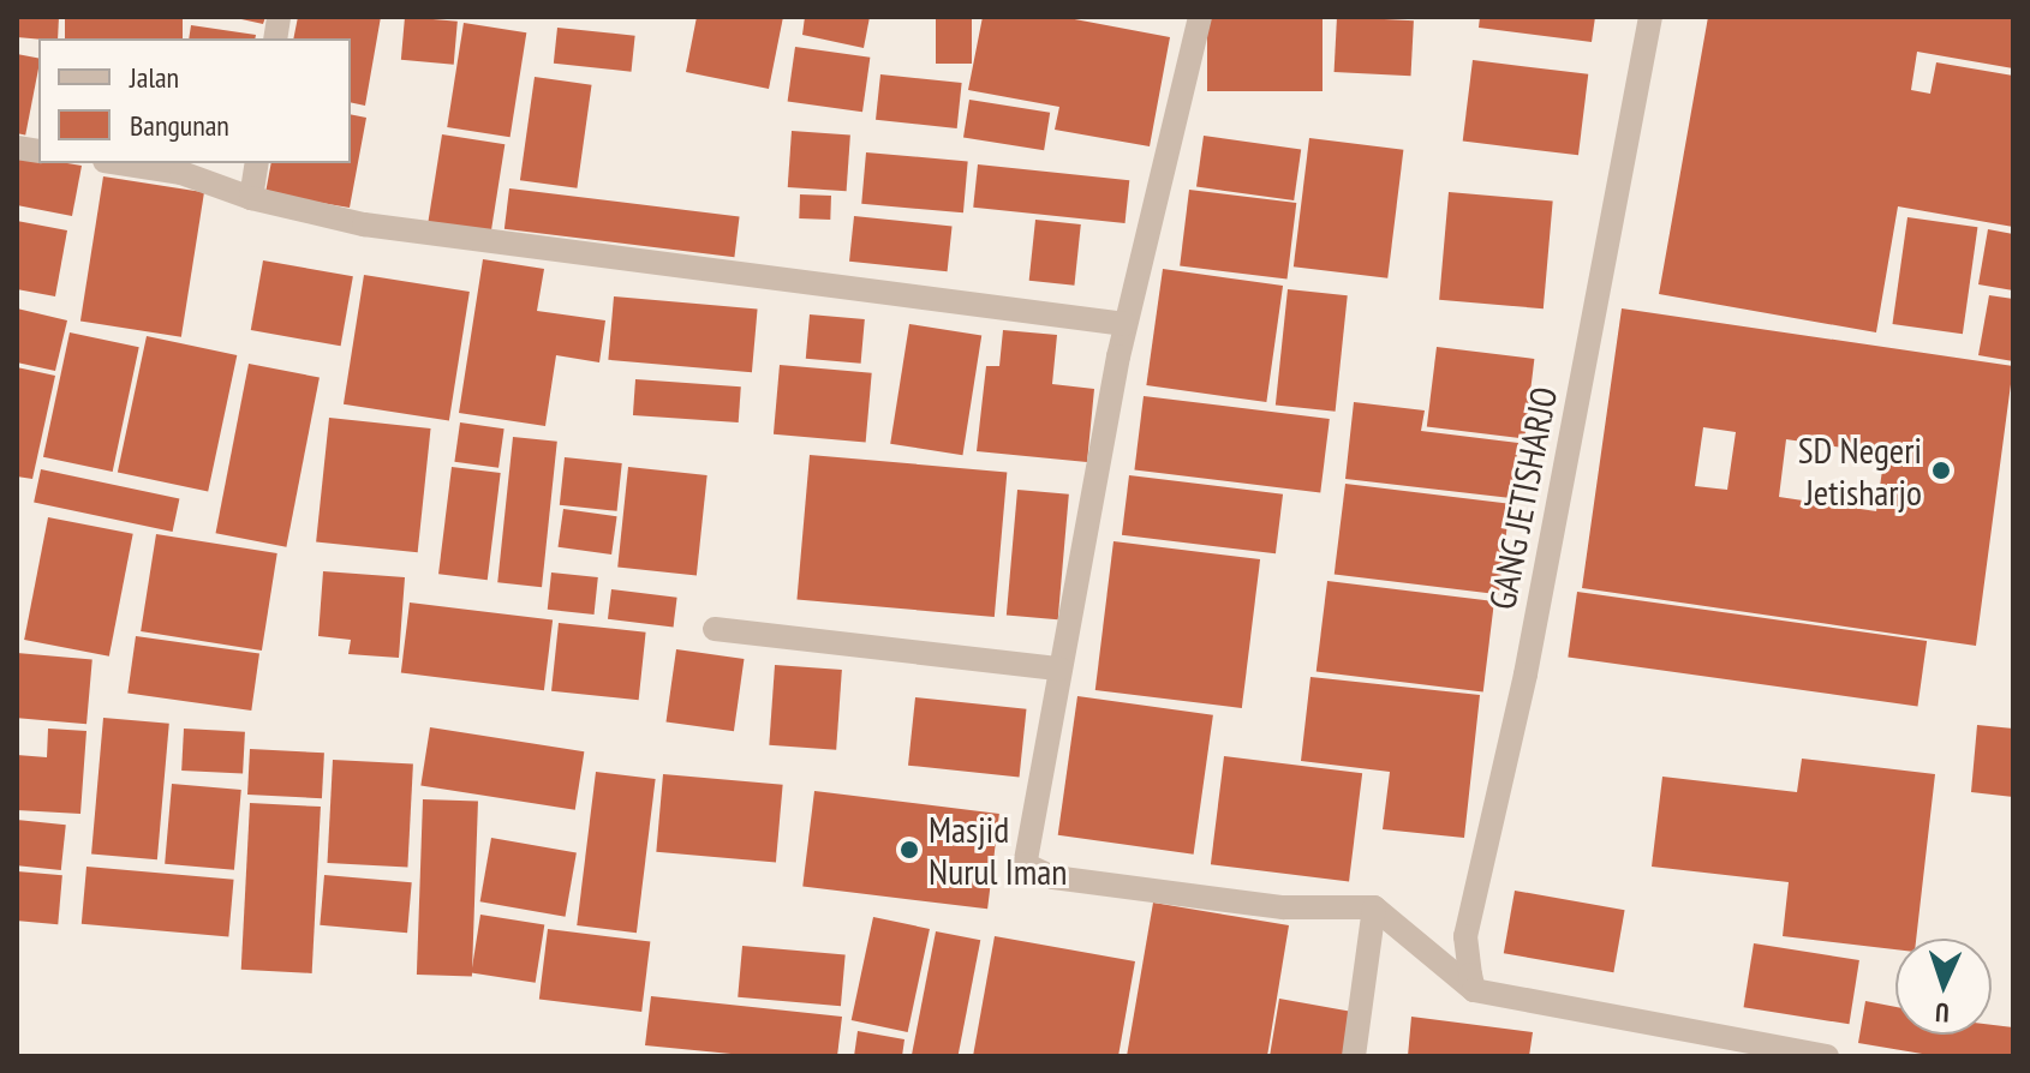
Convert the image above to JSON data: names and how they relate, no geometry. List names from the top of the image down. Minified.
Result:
{"streets":{"street":["GANG JETISHARJO"]},"places":["SD Negeri Jetisharjo","Masjid Nurul Iman"],"legend":["Jalan","Bangunan"],"north":"bottom"}
